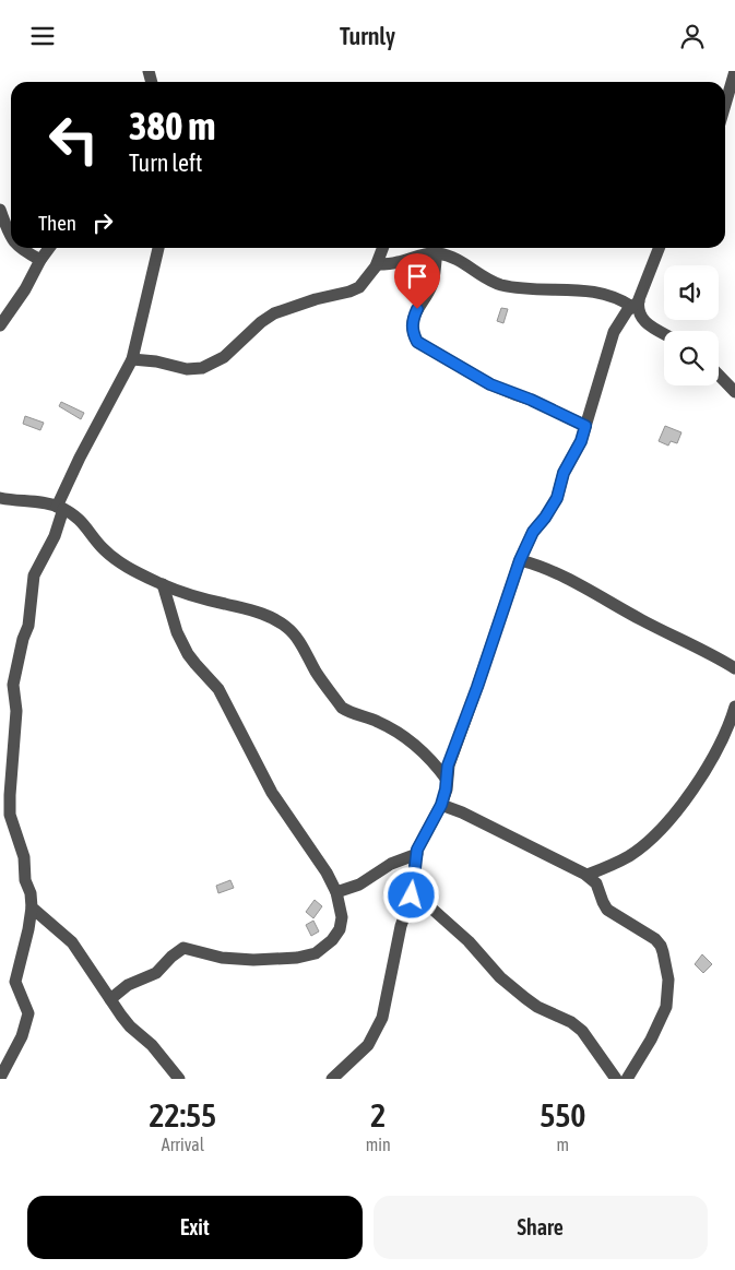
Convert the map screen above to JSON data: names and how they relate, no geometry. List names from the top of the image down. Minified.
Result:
{"page":{"header":"Turnly","turn":["380 m","Turn left"],"then":"Then","eta":["22:55","Arrival","2","min","550","m"],"buttons":["Exit","Share"]}}
